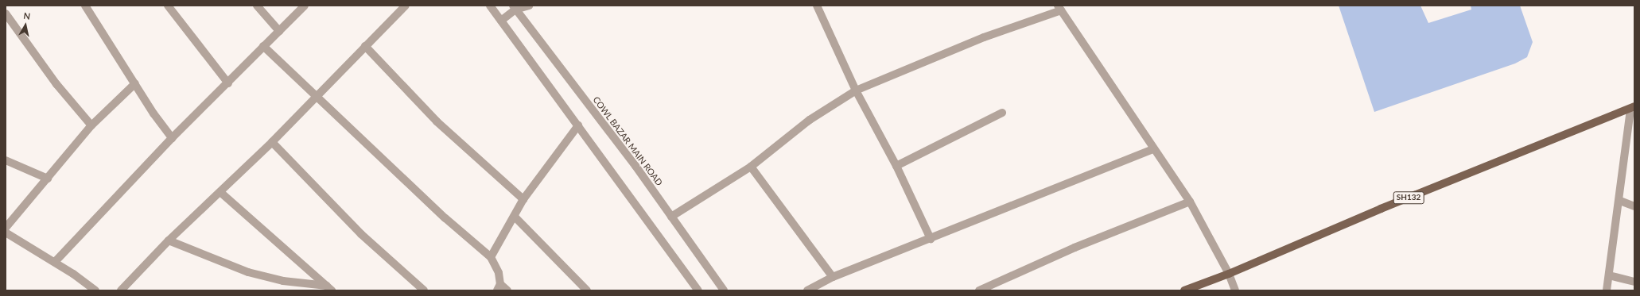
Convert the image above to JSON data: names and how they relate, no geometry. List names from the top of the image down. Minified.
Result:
{"streets":{"main road":["SH132"],"street":["COWL BAZAR MAIN ROAD"]},"north":"top"}
